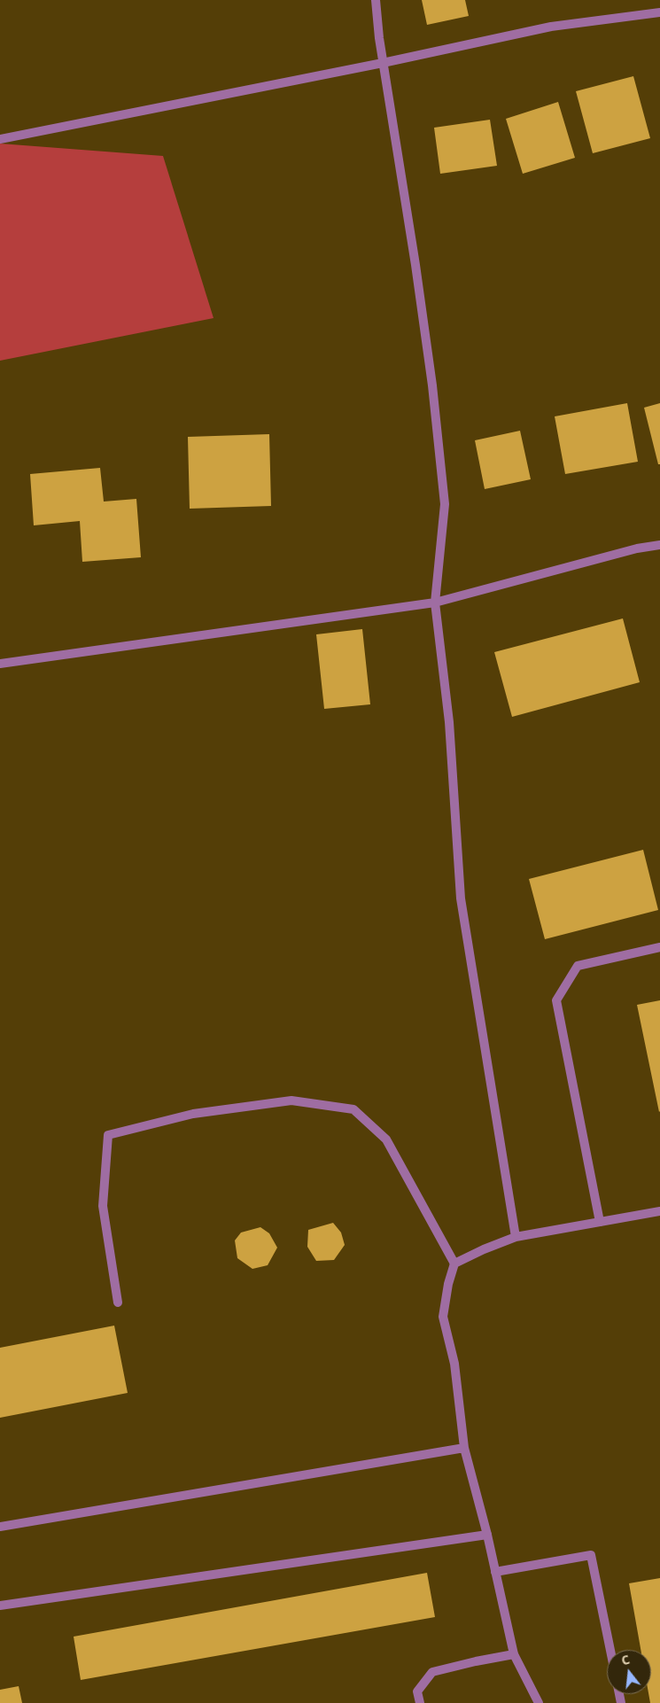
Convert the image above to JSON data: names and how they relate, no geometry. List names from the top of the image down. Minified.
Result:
{"north":"top"}
